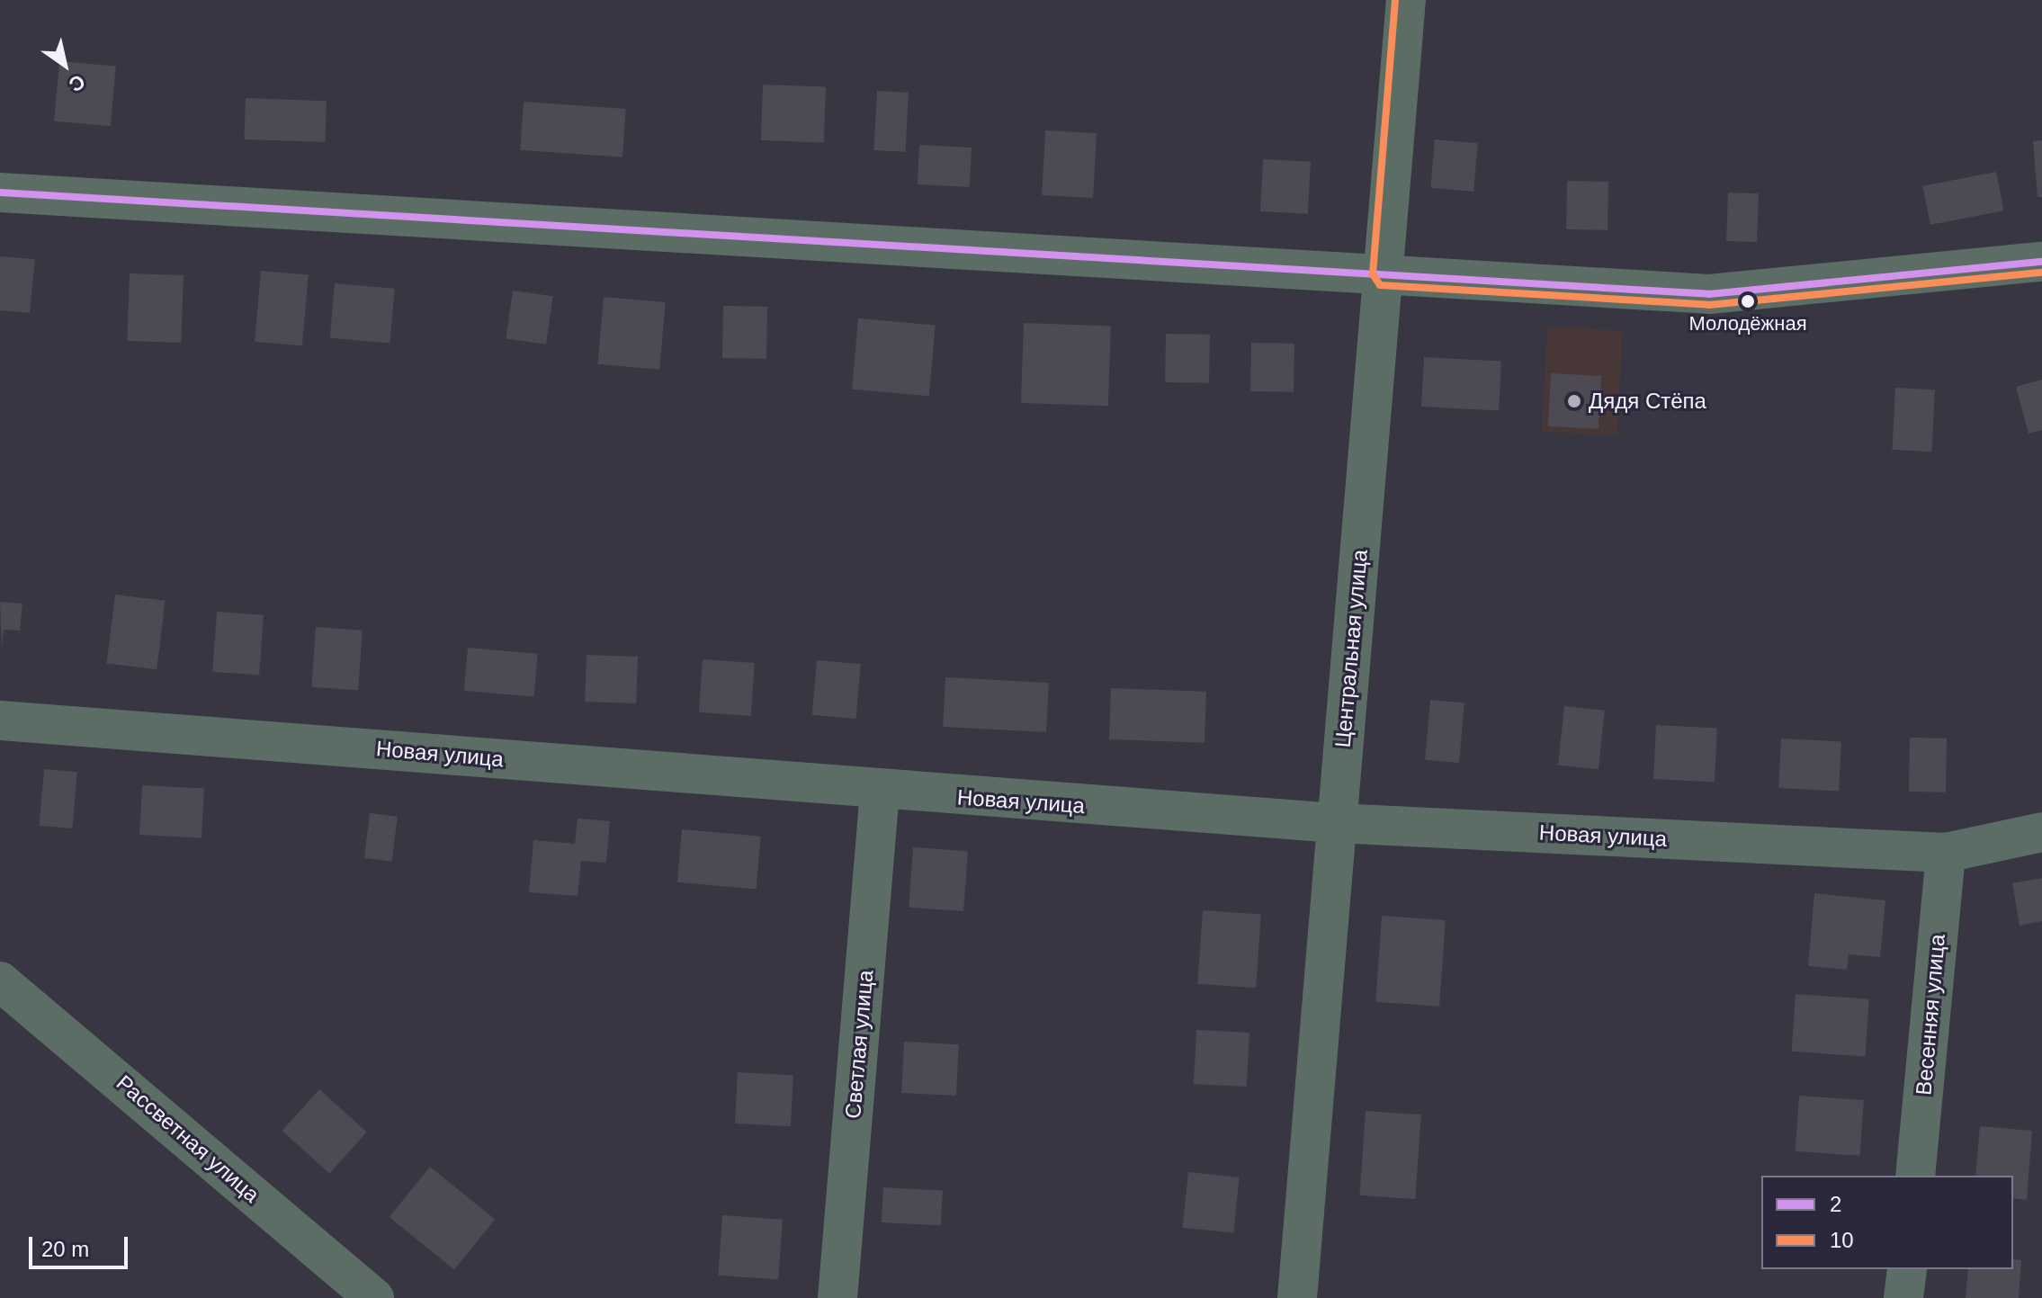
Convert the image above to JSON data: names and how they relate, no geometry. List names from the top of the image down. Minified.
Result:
{"streets":{"street":["Центральная улица","Новая улица","Весенняя улица","Светлая улица","Рассветная улица"]},"crossings":[["Центральная улица","Новая улица"],["Новая улица","Весенняя улица"],["Новая улица","Светлая улица"]],"places":["Молодёжная","Дядя Стёпа"],"lines":["transit line 10","transit line 2"],"legend":["2","10"],"scale_bar":"20 m","north":"bottom right"}
